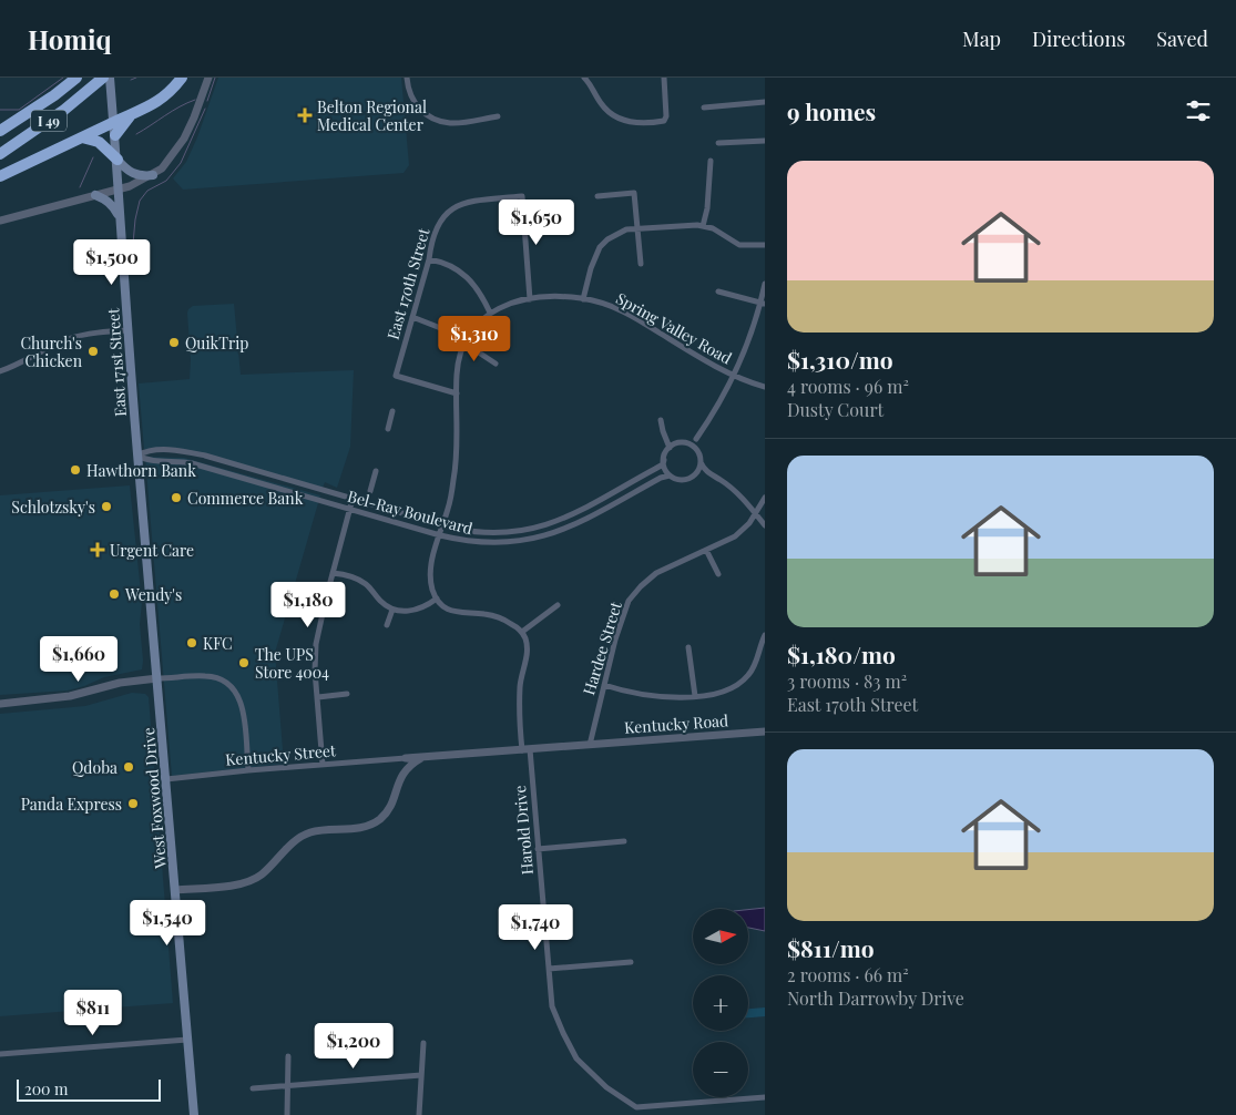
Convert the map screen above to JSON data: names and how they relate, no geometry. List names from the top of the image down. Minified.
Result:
{"streets":{"highway":["I 49"],"main road":["East 171st Street","West Foxwood Drive"],"street":["East 170th Street","Spring Valley Road","Bel-Ray Boulevard","Hardee Street","Kentucky Road","Kentucky Street","Harold Drive"]},"crossings":[["East 170th Street","Spring Valley Road"],["Spring Valley Road","Bel-Ray Boulevard"],["East 171st Street","Bel-Ray Boulevard"],["East 171st Street","West Foxwood Drive"],["Hardee Street","Kentucky Road"],["Kentucky Street","West Foxwood Drive"]],"places":{"health":["Belton Regional Medical Center","Urgent Care"],"other":["QuikTrip","Church's Chicken","Hawthorn Bank","Commerce Bank","Schlotzsky's","Wendy's","KFC","The UPS Store 4004","Qdoba","Panda Express"]},"scale_bar":"200 m","north":"right","page":{"header":"Homiq","nav":["Map","Directions","Saved"],"heading":"9 homes","list":[{"name":"$1,310/mo","note":"4 rooms · 96 m² · Dusty Court"},{"name":"$1,180/mo","note":"3 rooms · 83 m² · East 170th Street"},{"name":"$811/mo","note":"2 rooms · 66 m² · North Darrowby Drive"}],"price":["$1,650","$1,500","$1,310","$1,180","$1,660","$1,540","$1,740","$811","$1,200"],"map_buttons":["+","−"],"scale":"200 m"}}
